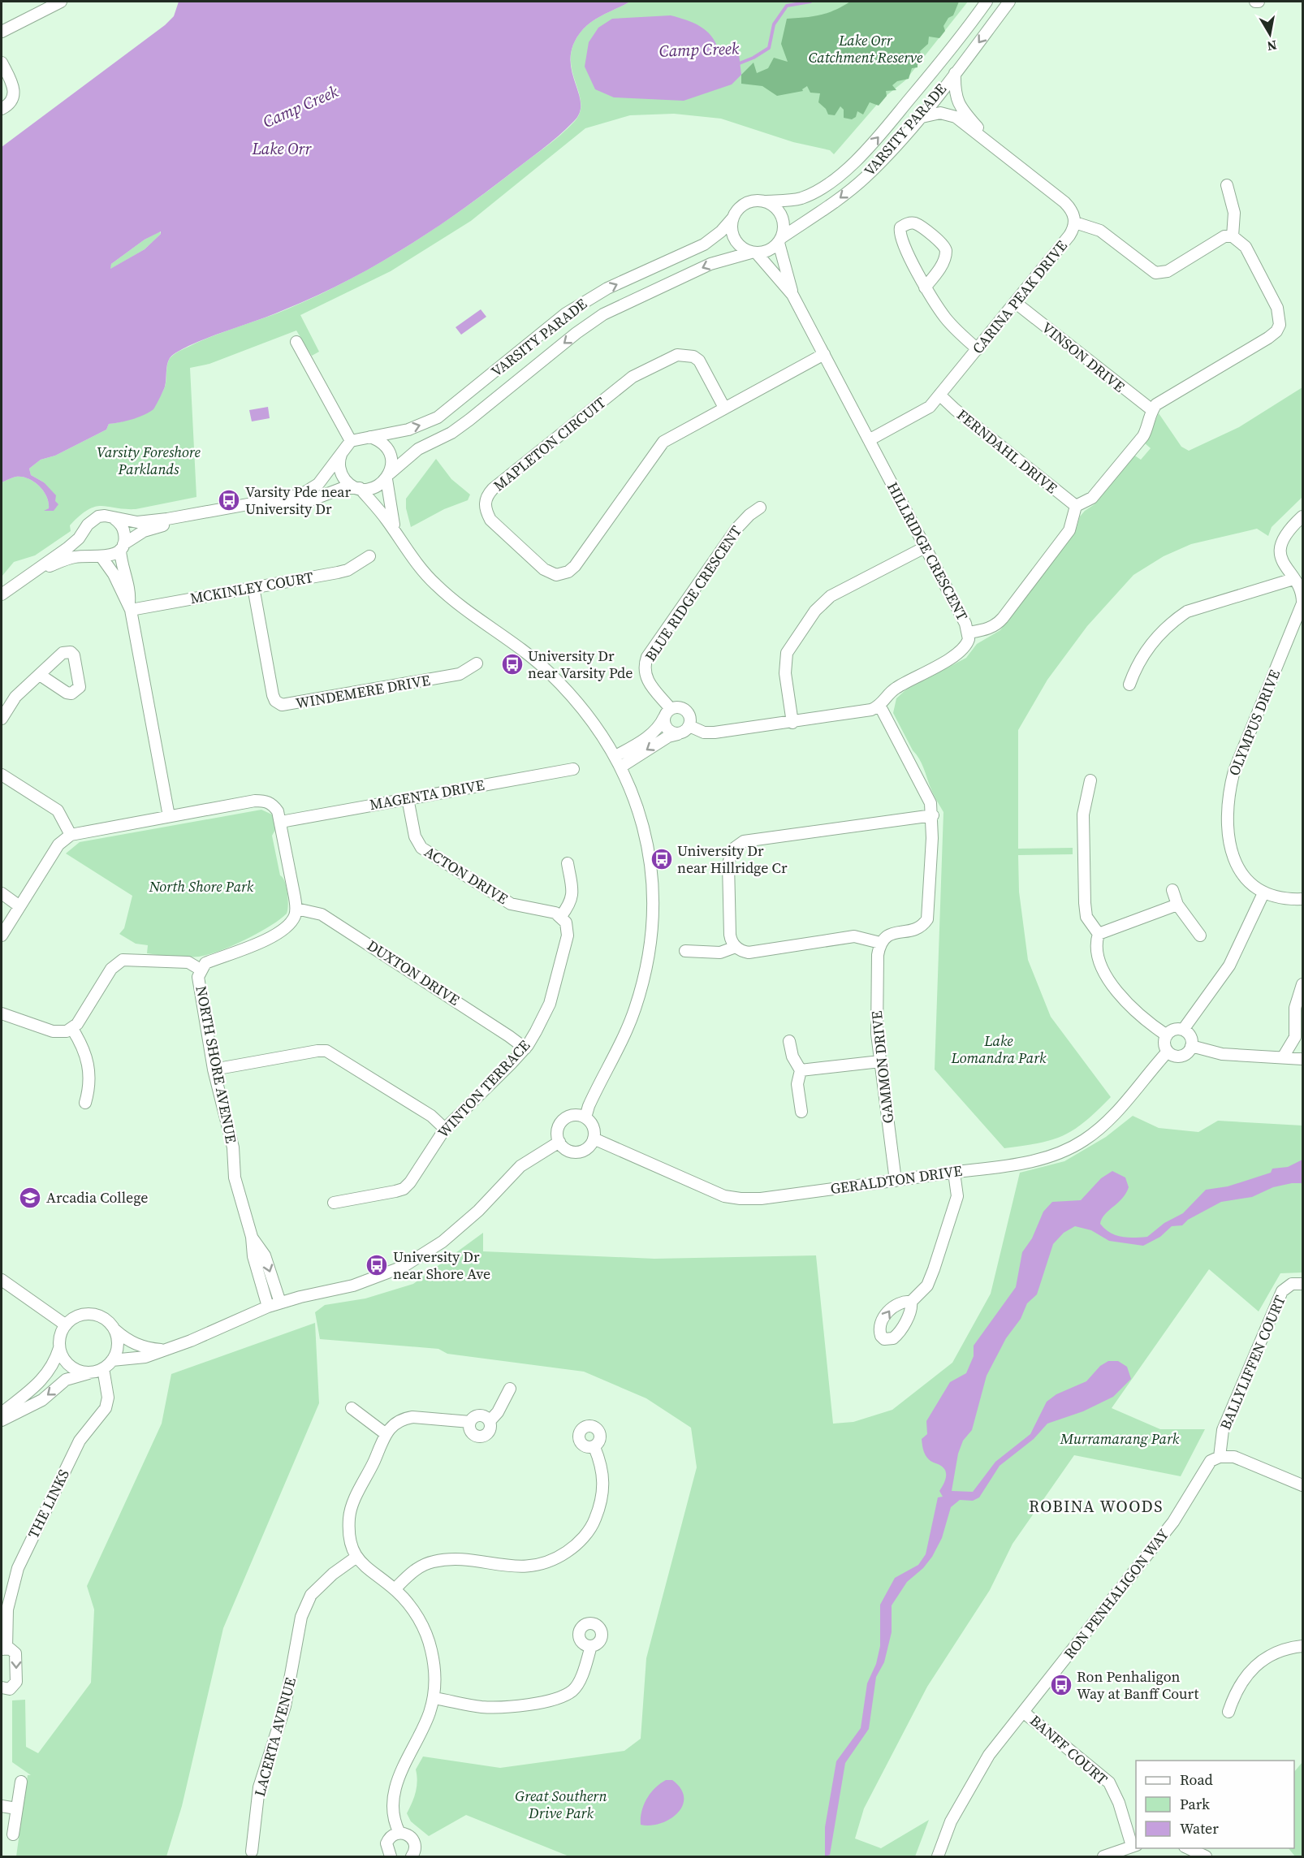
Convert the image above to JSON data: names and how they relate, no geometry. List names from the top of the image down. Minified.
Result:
{"streets":{"street":["VARSITY PARADE","CARINA PEAK DRIVE","VINSON DRIVE","MAPLETON CIRCUIT","FERNDAHL DRIVE","HILLRIDGE CRESCENT","MCKINLEY COURT","BLUE RIDGE CRESCENT","WINDEMERE DRIVE","OLYMPUS DRIVE","MAGENTA DRIVE","ACTON DRIVE","DUXTON DRIVE","NORTH SHORE AVENUE","GAMMON DRIVE","WINTON TERRACE","GERALDTON DRIVE","BALLYLIFFEN COURT","THE LINKS","RON PENHALIGON WAY","LACERTA AVENUE","BANFF COURT"]},"crossings":[["VARSITY PARADE","HILLRIDGE CRESCENT"],["CARINA PEAK DRIVE","VINSON DRIVE"],["CARINA PEAK DRIVE","FERNDAHL DRIVE"],["CARINA PEAK DRIVE","HILLRIDGE CRESCENT"],["MAPLETON CIRCUIT","HILLRIDGE CRESCENT"],["MCKINLEY COURT","WINDEMERE DRIVE"],["MAGENTA DRIVE","ACTON DRIVE"],["ACTON DRIVE","WINTON TERRACE"],["DUXTON DRIVE","NORTH SHORE AVENUE"],["DUXTON DRIVE","WINTON TERRACE"],["GAMMON DRIVE","GERALDTON DRIVE"],["BALLYLIFFEN COURT","RON PENHALIGON WAY"],["RON PENHALIGON WAY","BANFF COURT"]],"districts":["ROBINA WOODS"],"water":["Camp Creek","Lake Orr"],"parks":["Lake Orr Catchment Reserve","Varsity Foreshore Parklands","North Shore Park","Lake Lomandra Park","Murramarang Park","Great Southern Drive Park"],"places":{"bus stop":["Varsity Pde near University Dr","University Dr near Varsity Pde","University Dr near Hillridge Cr","University Dr near Shore Ave","Ron Penhaligon Way at Banff Court"],"school or university":["Arcadia College"]},"legend":["Road","Park","Water"],"north":"bottom"}
